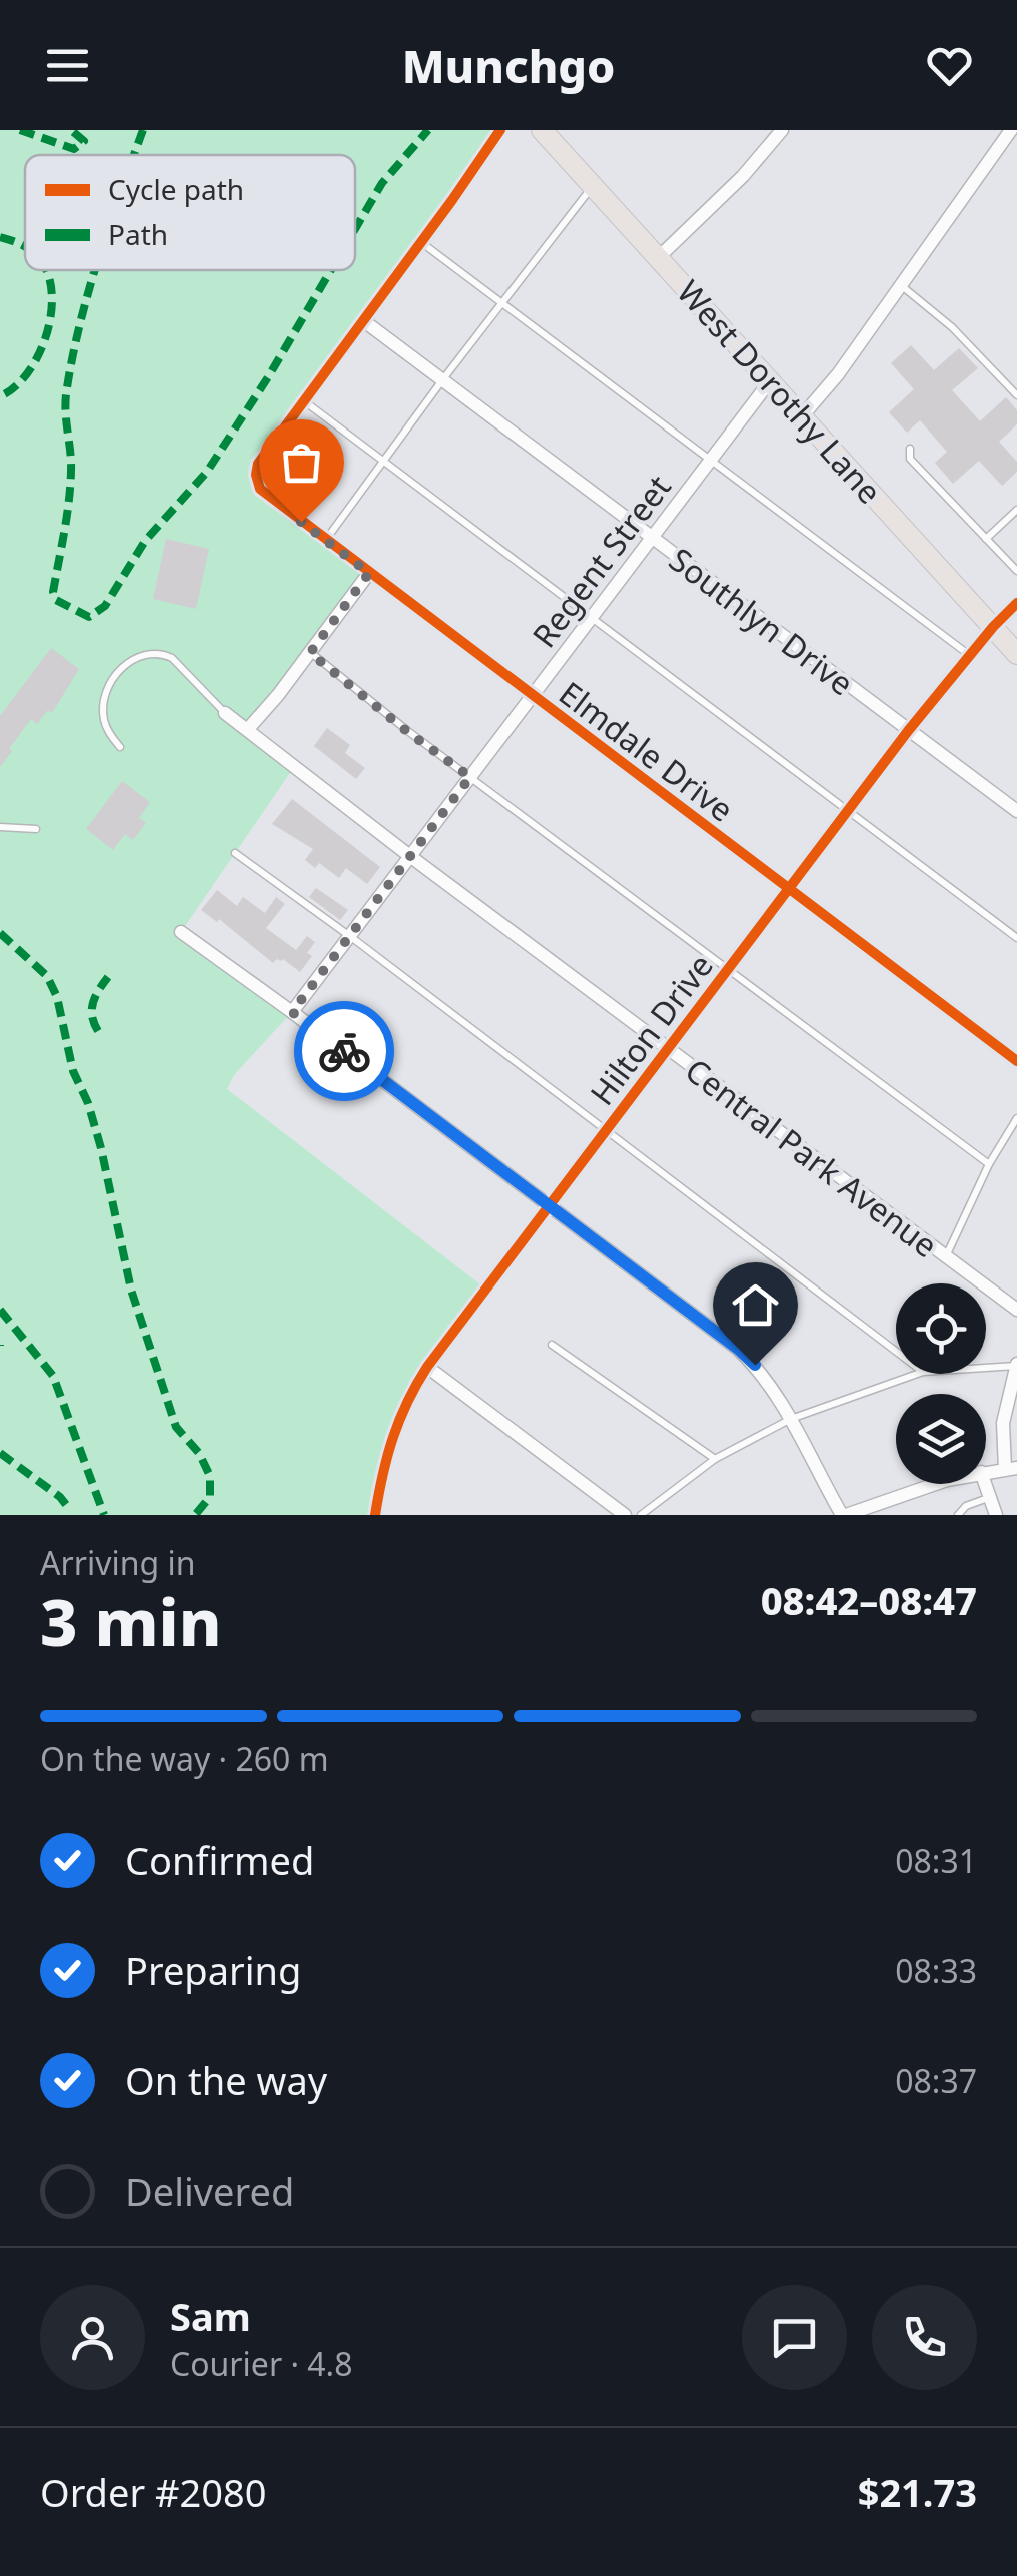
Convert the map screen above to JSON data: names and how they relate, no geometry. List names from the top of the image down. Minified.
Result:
{"streets":{"main road":["West Dorothy Lane"],"street":["Regent Street","Southlyn Drive","Elmdale Drive","Hilton Drive","Central Park Avenue"]},"crossings":[["West Dorothy Lane","Regent Street"],["West Dorothy Lane","Hilton Drive"],["Regent Street","Southlyn Drive"],["Regent Street","Elmdale Drive"],["Regent Street","Central Park Avenue"],["Southlyn Drive","Hilton Drive"],["Elmdale Drive","Hilton Drive"],["Hilton Drive","Central Park Avenue"]],"legend":["Cycle path","Path"],"page":{"header":"Munchgo","heading":["3 min","Arriving in","08:42–08:47"],"panel":["Sam","Courier · 4.8","Order #2080","$21.73"],"bar":"On the way · 260 m","list":[["Confirmed","08:31"],["Preparing","08:33"],["On the way","08:37"],"Delivered"]}}
